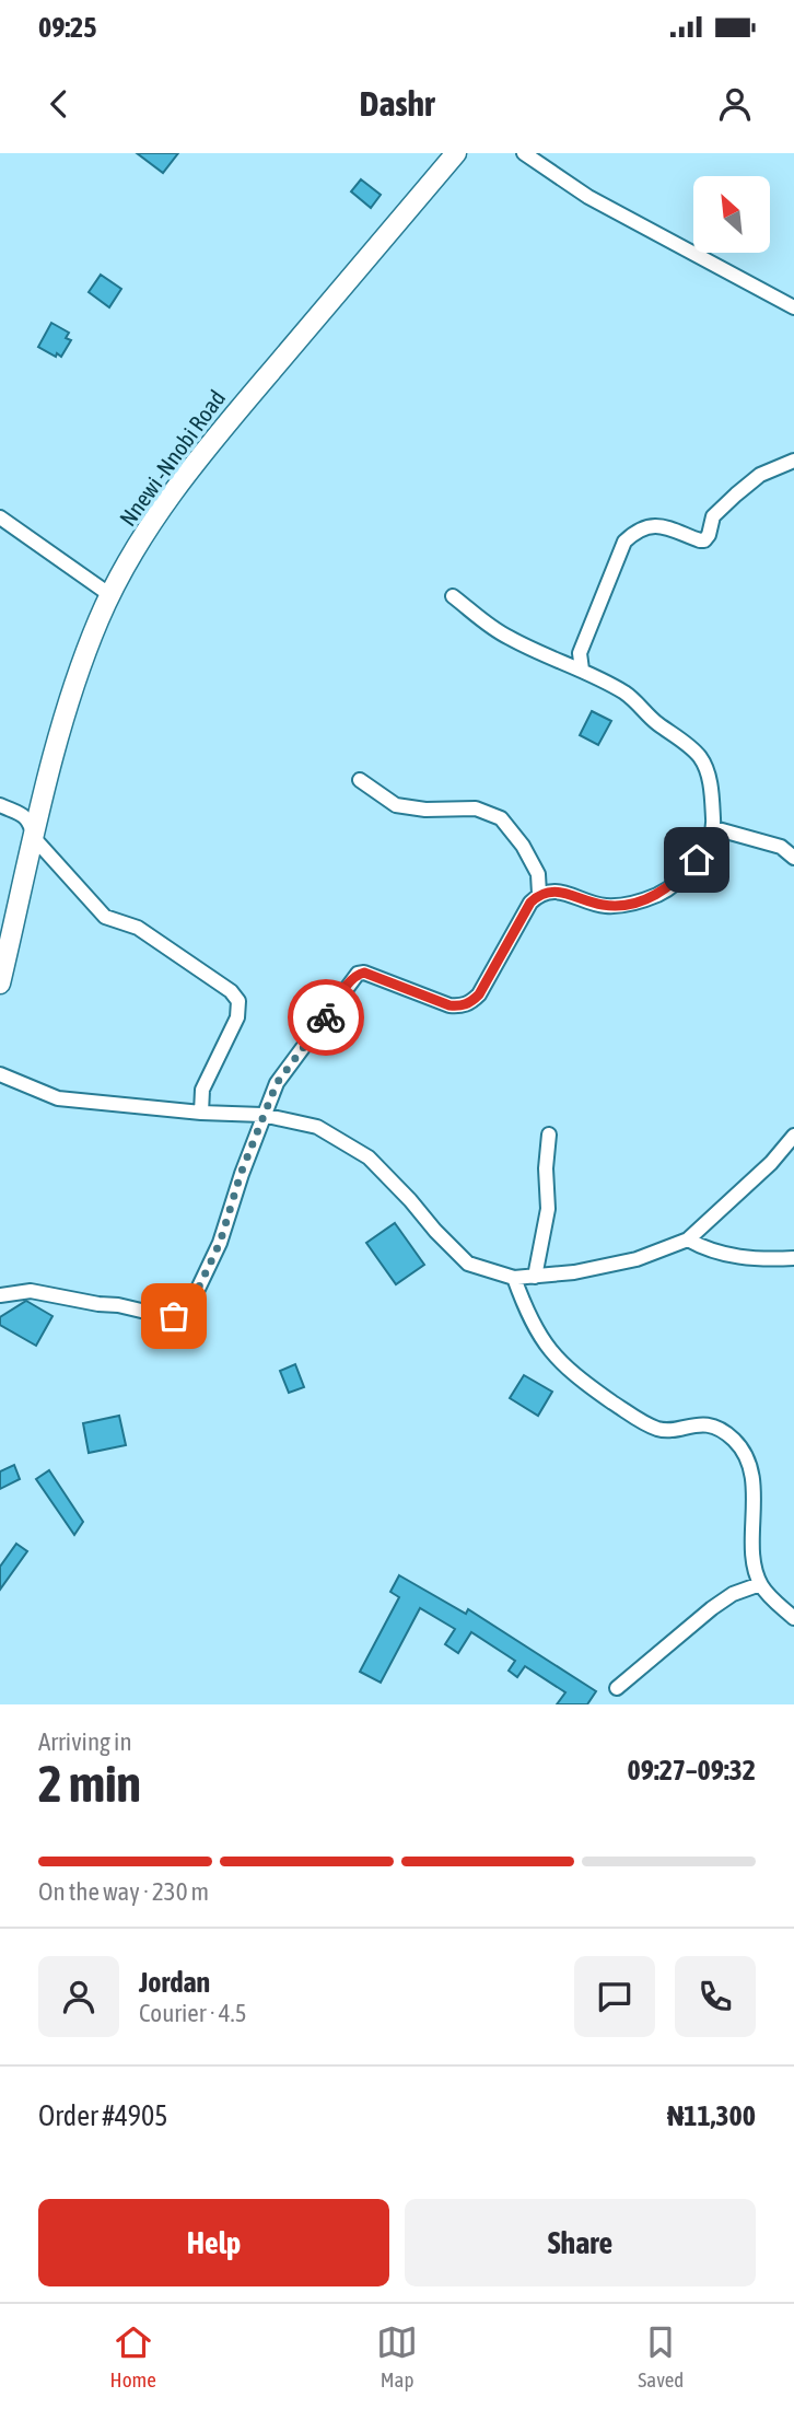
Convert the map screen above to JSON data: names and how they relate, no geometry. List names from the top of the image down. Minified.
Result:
{"streets":{"main road":["Nnewi -Nnobi Road"]},"north":"top left","page":{"status":"09:25","header":"Dashr","heading":["2 min","Arriving in","09:27–09:32"],"panel":["Jordan","Courier · 4.5","Order #4905","₦11,300"],"bar":"On the way · 230 m","buttons":["Help","Share"],"tabs":["Home","Map","Saved"]}}
